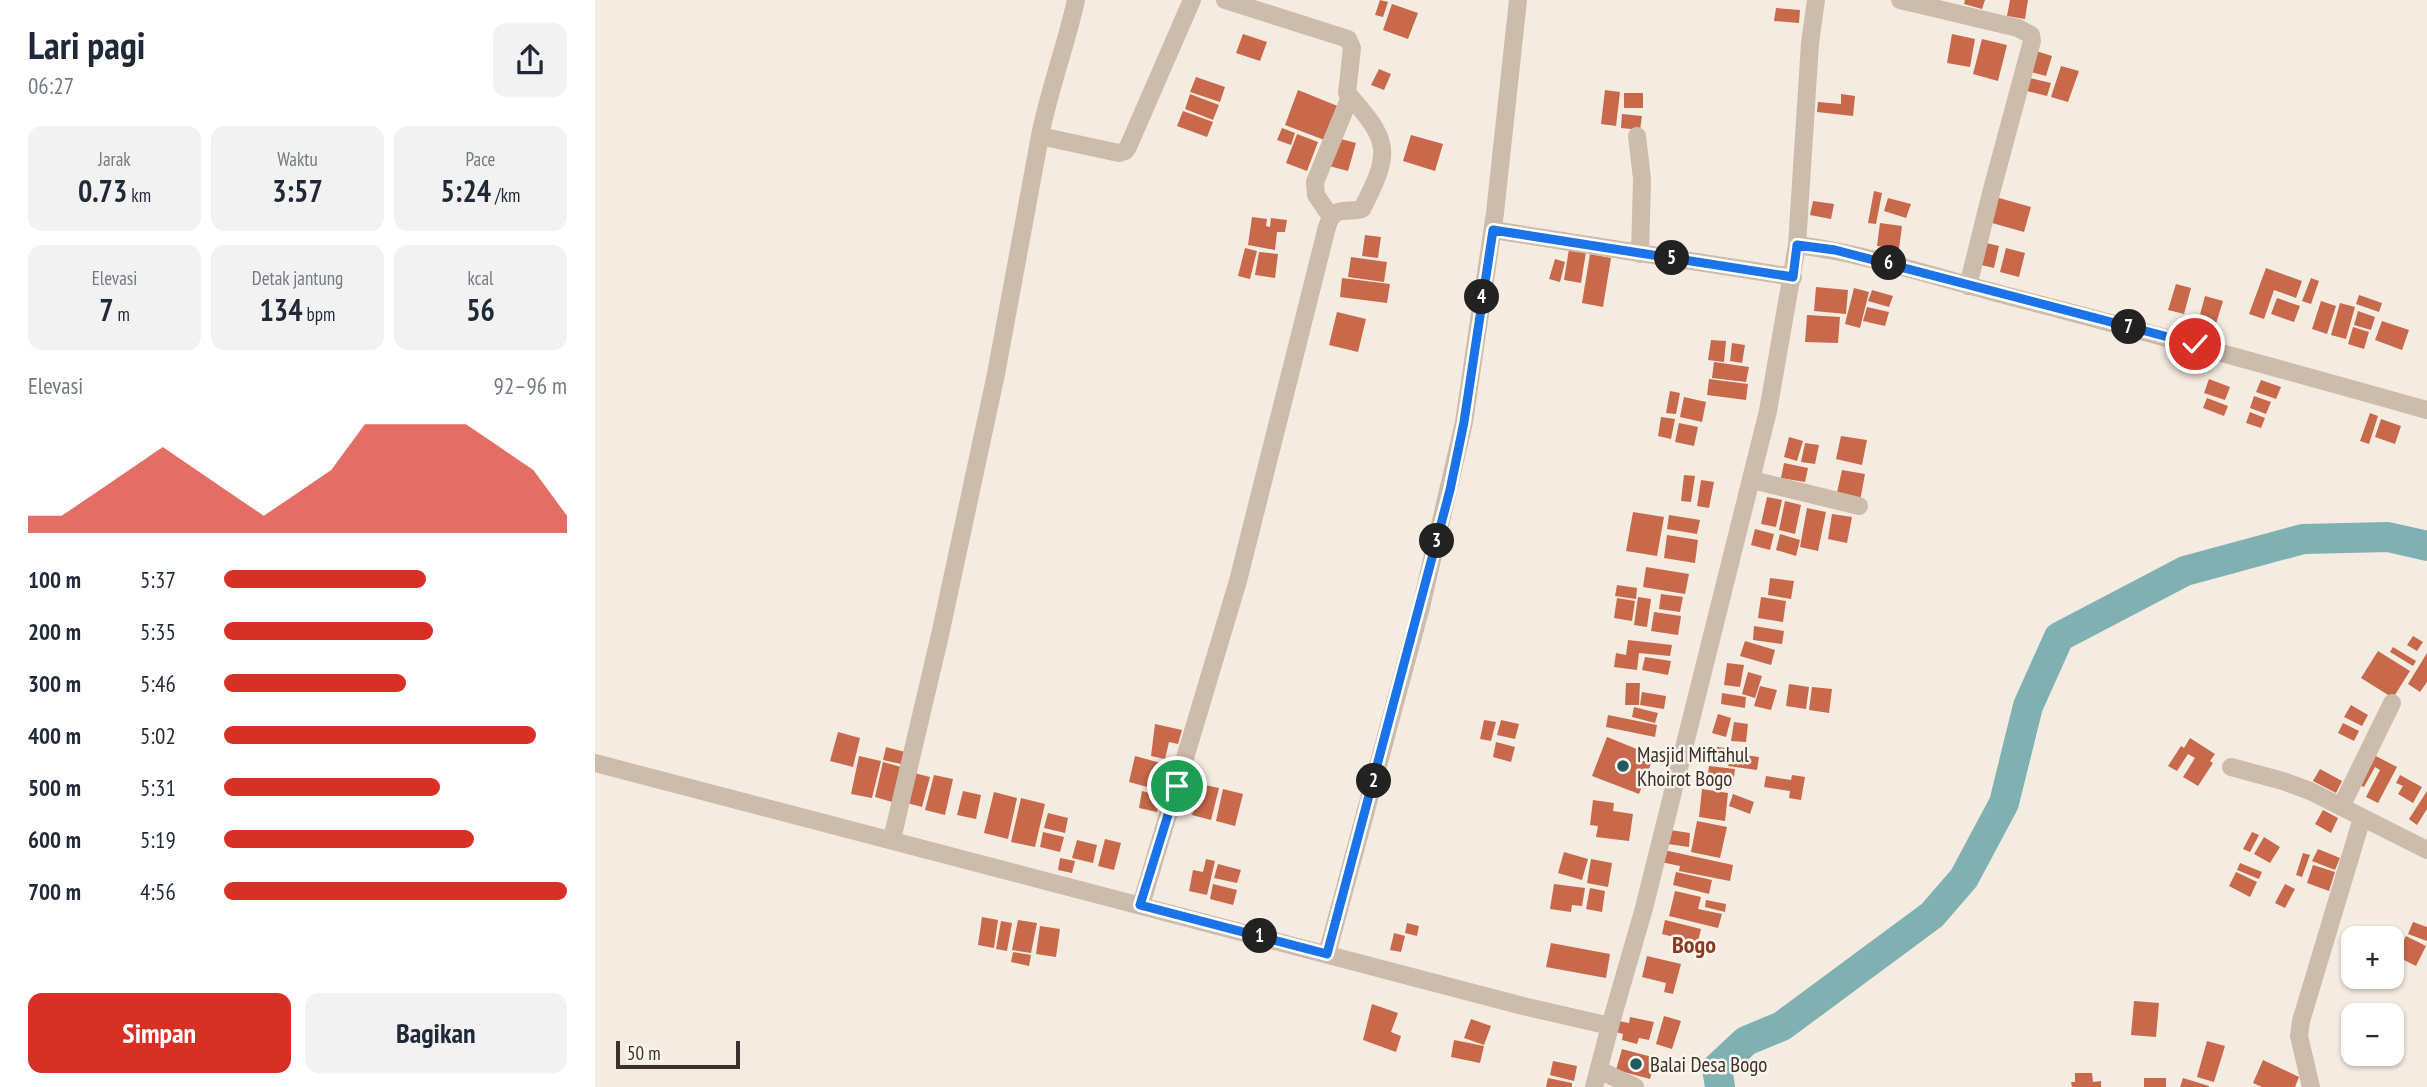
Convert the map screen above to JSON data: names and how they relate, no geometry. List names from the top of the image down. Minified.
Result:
{"districts":["Bogo"],"places":["Masjid Miftahul Khoirot Bogo","Balai Desa Bogo"],"scale_bar":"50 m","page":{"heading":["Lari pagi","06:27"],"stats":[["Jarak","0.73 km"],["Waktu","3:57"],["Pace","5:24 /km"],["Elevasi","7 m"],["Detak jantung","134 bpm"],["kcal","56"]],"pins":["5","6","4","7","3","2","1"],"chart":["Elevasi","92–96 m"],"list":[{"name":"100 m","note":"5:37"},{"name":"200 m","note":"5:35"},{"name":"300 m","note":"5:46"},{"name":"400 m","note":"5:02"},{"name":"500 m","note":"5:31"},{"name":"600 m","note":"5:19"},{"name":"700 m","note":"4:56"}],"map_buttons":["+","−"],"buttons":["Simpan","Bagikan"],"scale":"50 m"}}
